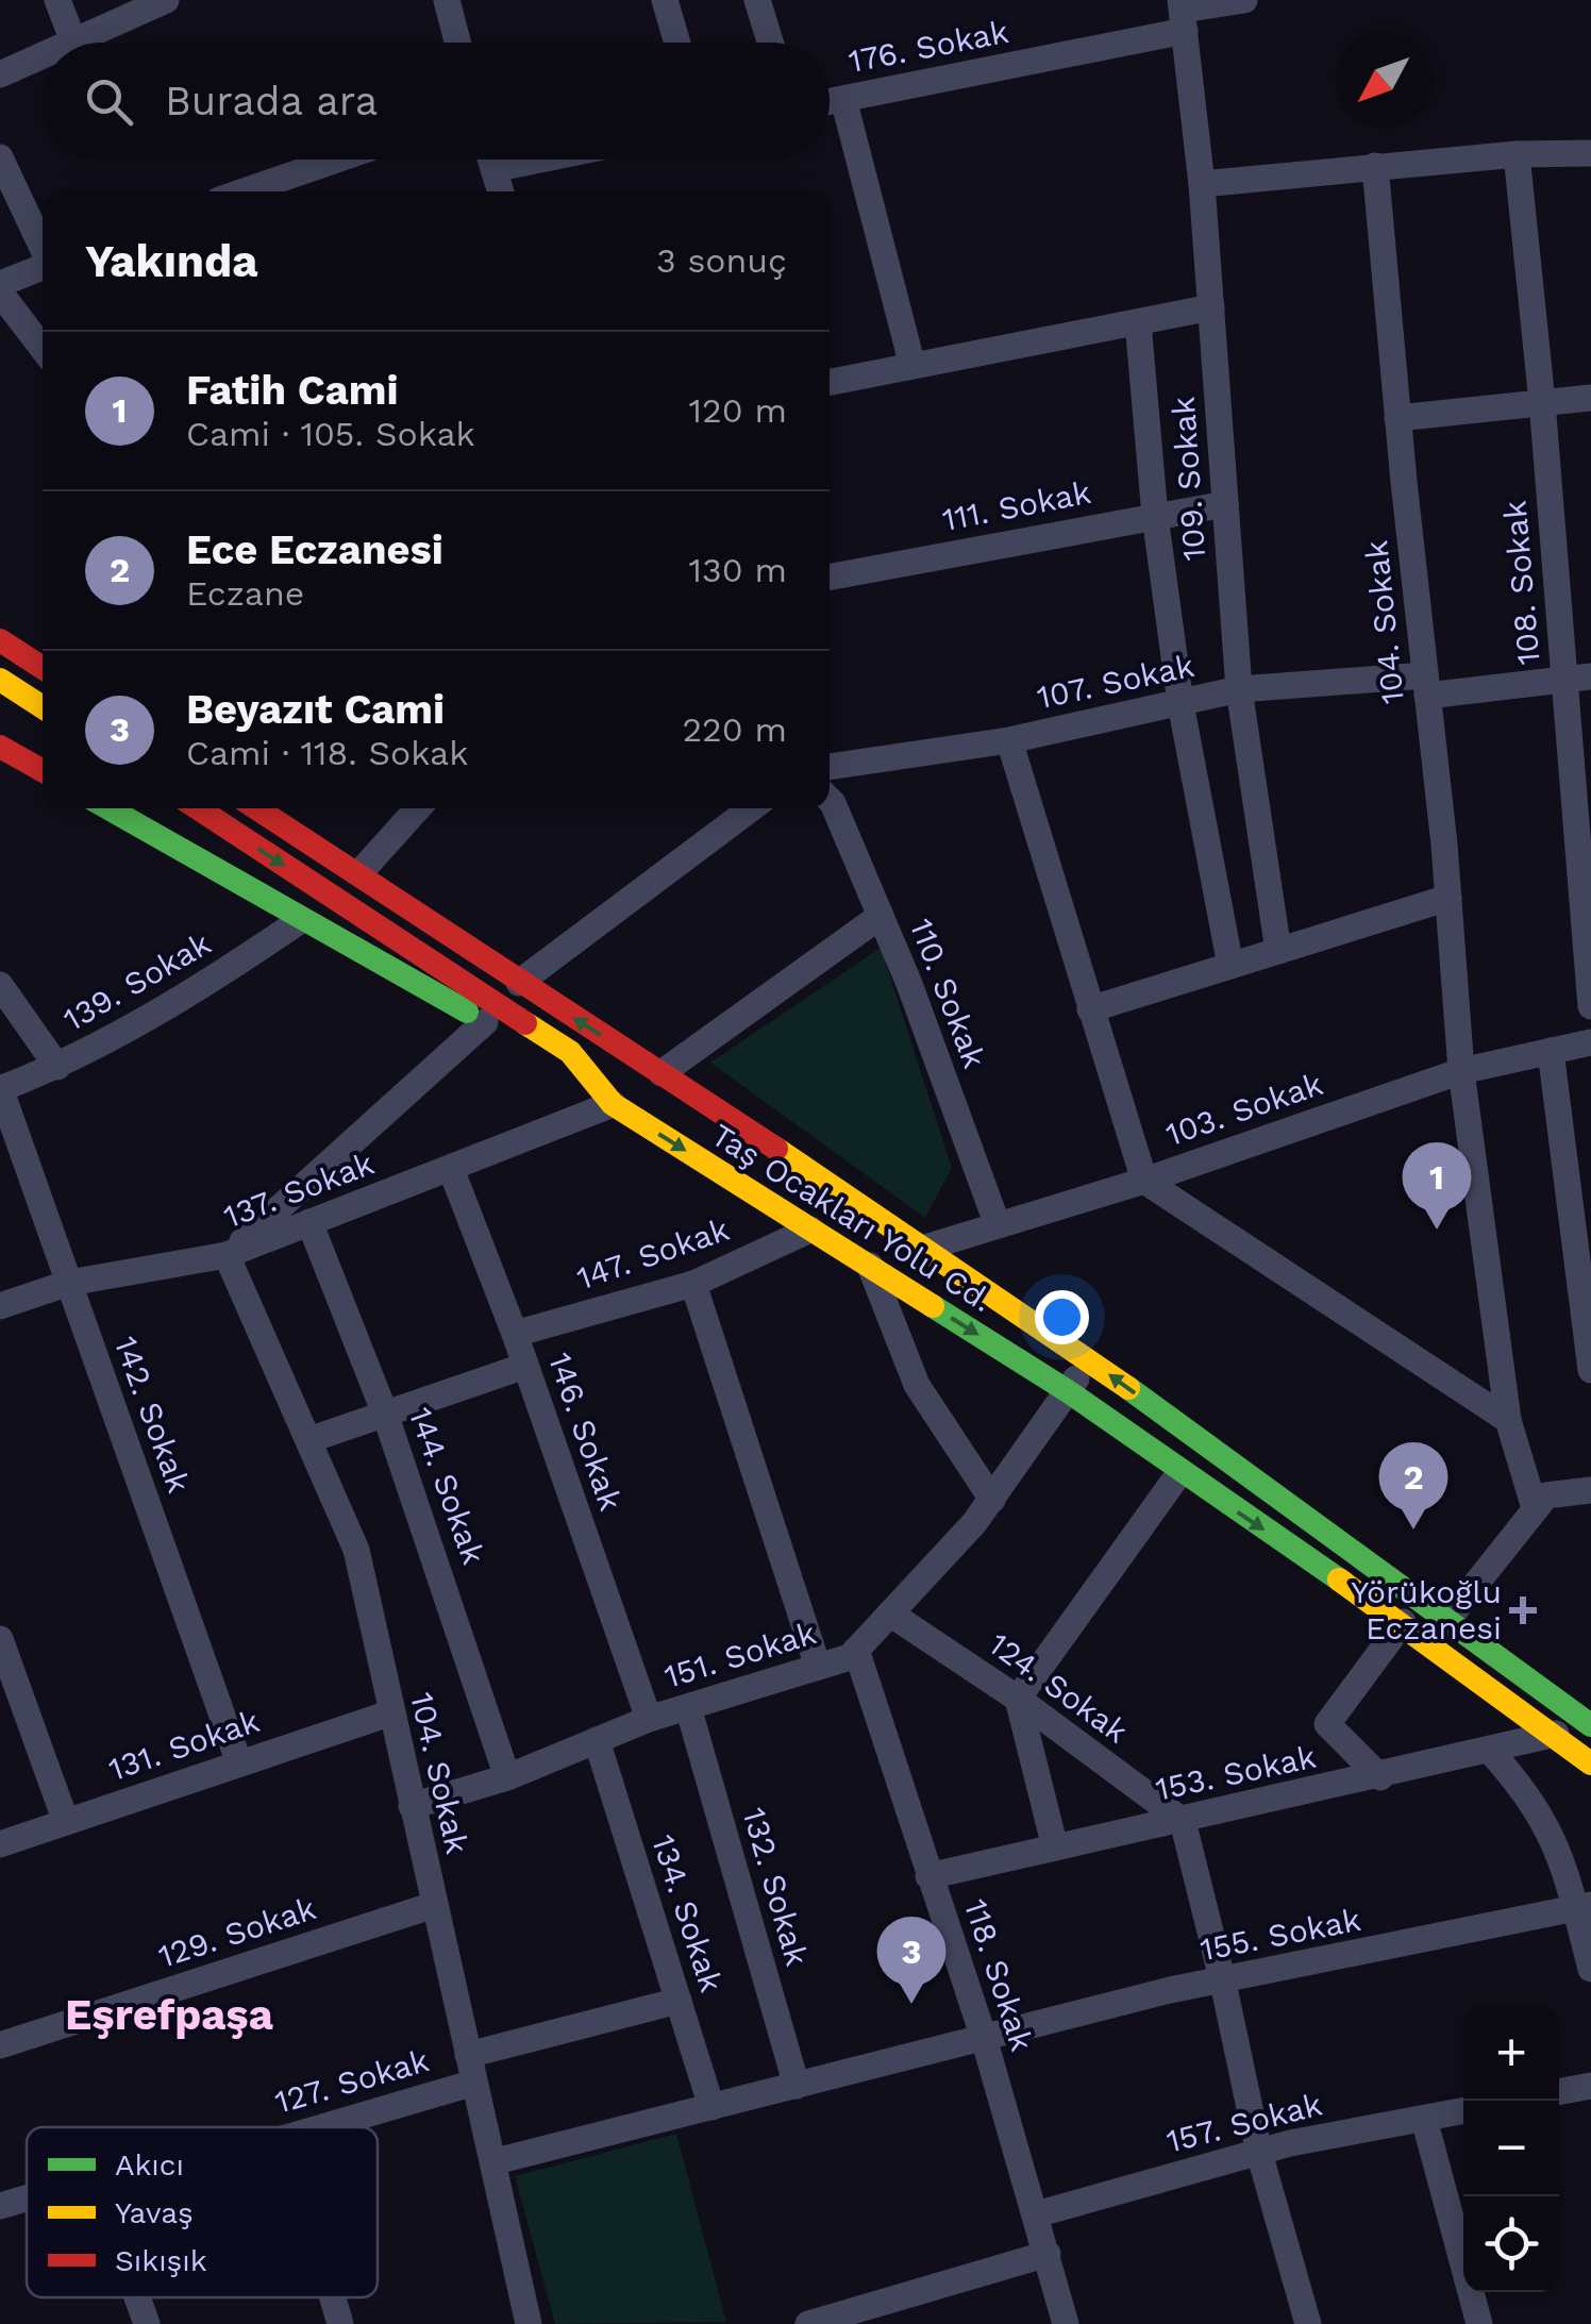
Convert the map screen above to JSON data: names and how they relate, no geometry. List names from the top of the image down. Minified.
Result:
{"streets":{"main road":["Taş Ocakları Yolu Cd."],"street":["176. Sokak","109. Sokak","111. Sokak","108. Sokak","104. Sokak","107. Sokak","139. Sokak","110. Sokak","103. Sokak","137. Sokak","147. Sokak","142. Sokak","146. Sokak","144. Sokak","151. Sokak","124. Sokak","131. Sokak","153. Sokak","132. Sokak","134. Sokak","129. Sokak","155. Sokak","118. Sokak","127. Sokak","157. Sokak"]},"crossings":[["176. Sokak","109. Sokak"],["109. Sokak","111. Sokak"],["109. Sokak","107. Sokak"],["108. Sokak","107. Sokak"],["104. Sokak","107. Sokak"],["104. Sokak","103. Sokak"],["104. Sokak","137. Sokak"],["104. Sokak","151. Sokak"],["104. Sokak","131. Sokak"],["104. Sokak","129. Sokak"],["104. Sokak","155. Sokak"],["104. Sokak","127. Sokak"],["139. Sokak","142. Sokak"],["110. Sokak","103. Sokak"],["103. Sokak","Taş Ocakları Yolu Cd."],["137. Sokak","Taş Ocakları Yolu Cd."],["137. Sokak","142. Sokak"],["137. Sokak","146. Sokak"],["137. Sokak","144. Sokak"],["Taş Ocakları Yolu Cd.","147. Sokak"],["Taş Ocakları Yolu Cd.","151. Sokak"],["Taş Ocakları Yolu Cd.","153. Sokak"],["147. Sokak","146. Sokak"],["142. Sokak","131. Sokak"],["146. Sokak","151. Sokak"],["144. Sokak","151. Sokak"],["151. Sokak","124. Sokak"],["151. Sokak","132. Sokak"],["151. Sokak","134. Sokak"],["151. Sokak","118. Sokak"],["124. Sokak","153. Sokak"],["153. Sokak","118. Sokak"],["132. Sokak","155. Sokak"],["134. Sokak","155. Sokak"],["155. Sokak","118. Sokak"],["118. Sokak","157. Sokak"]],"districts":["Eşrefpaşa"],"places":{"health":["Yörükoğlu Eczanesi"]},"legend":["Akıcı","Yavaş","Sıkışık"],"north":"bottom left","page":{"search":"Burada ara","heading":["Yakında","3 sonuç"],"list":[{"mark":"1","name":"Fatih Cami","note":"Cami · 105. Sokak","value":"120 m"},{"mark":"2","name":"Ece Eczanesi","note":"Eczane","value":"130 m"},{"mark":"3","name":"Beyazıt Cami","note":"Cami · 118. Sokak","value":"220 m"}],"pins":["1","2","3"],"map_buttons":["+","−"]}}
